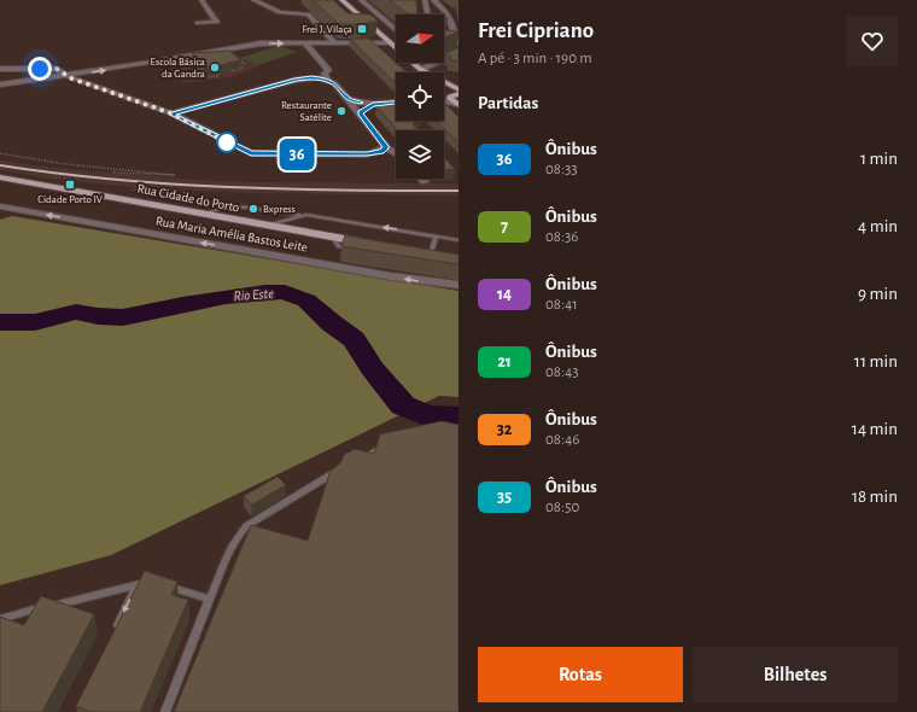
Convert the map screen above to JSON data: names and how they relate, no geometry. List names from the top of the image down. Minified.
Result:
{"streets":{"main road":["Rua Cidade do Porto"],"street":["Rua Maria Amélia Bastos Leite"]},"one_way":["Rua Maria Amélia Bastos Leite"],"water":["Rio Este"],"places":{"transit":["Frei J. Vilaça","Cidade Porto IV"],"other":["Escola Básica da Gandra","Restaurante Satélite","Bxpress"]},"lines":["bus line 36"],"north":"right","page":{"on_map":"36","heading":[["Frei Cipriano","A pé · 3 min · 190 m"],"Partidas"],"list":[{"mark":"36","name":"Ônibus","note":"08:33","value":"1 min"},{"mark":"7","name":"Ônibus","note":"08:36","value":"4 min"},{"mark":"14","name":"Ônibus","note":"08:41","value":"9 min"},{"mark":"21","name":"Ônibus","note":"08:43","value":"11 min"},{"mark":"32","name":"Ônibus","note":"08:46","value":"14 min"},{"mark":"35","name":"Ônibus","note":"08:50","value":"18 min"}],"buttons":["Rotas","Bilhetes"]}}
